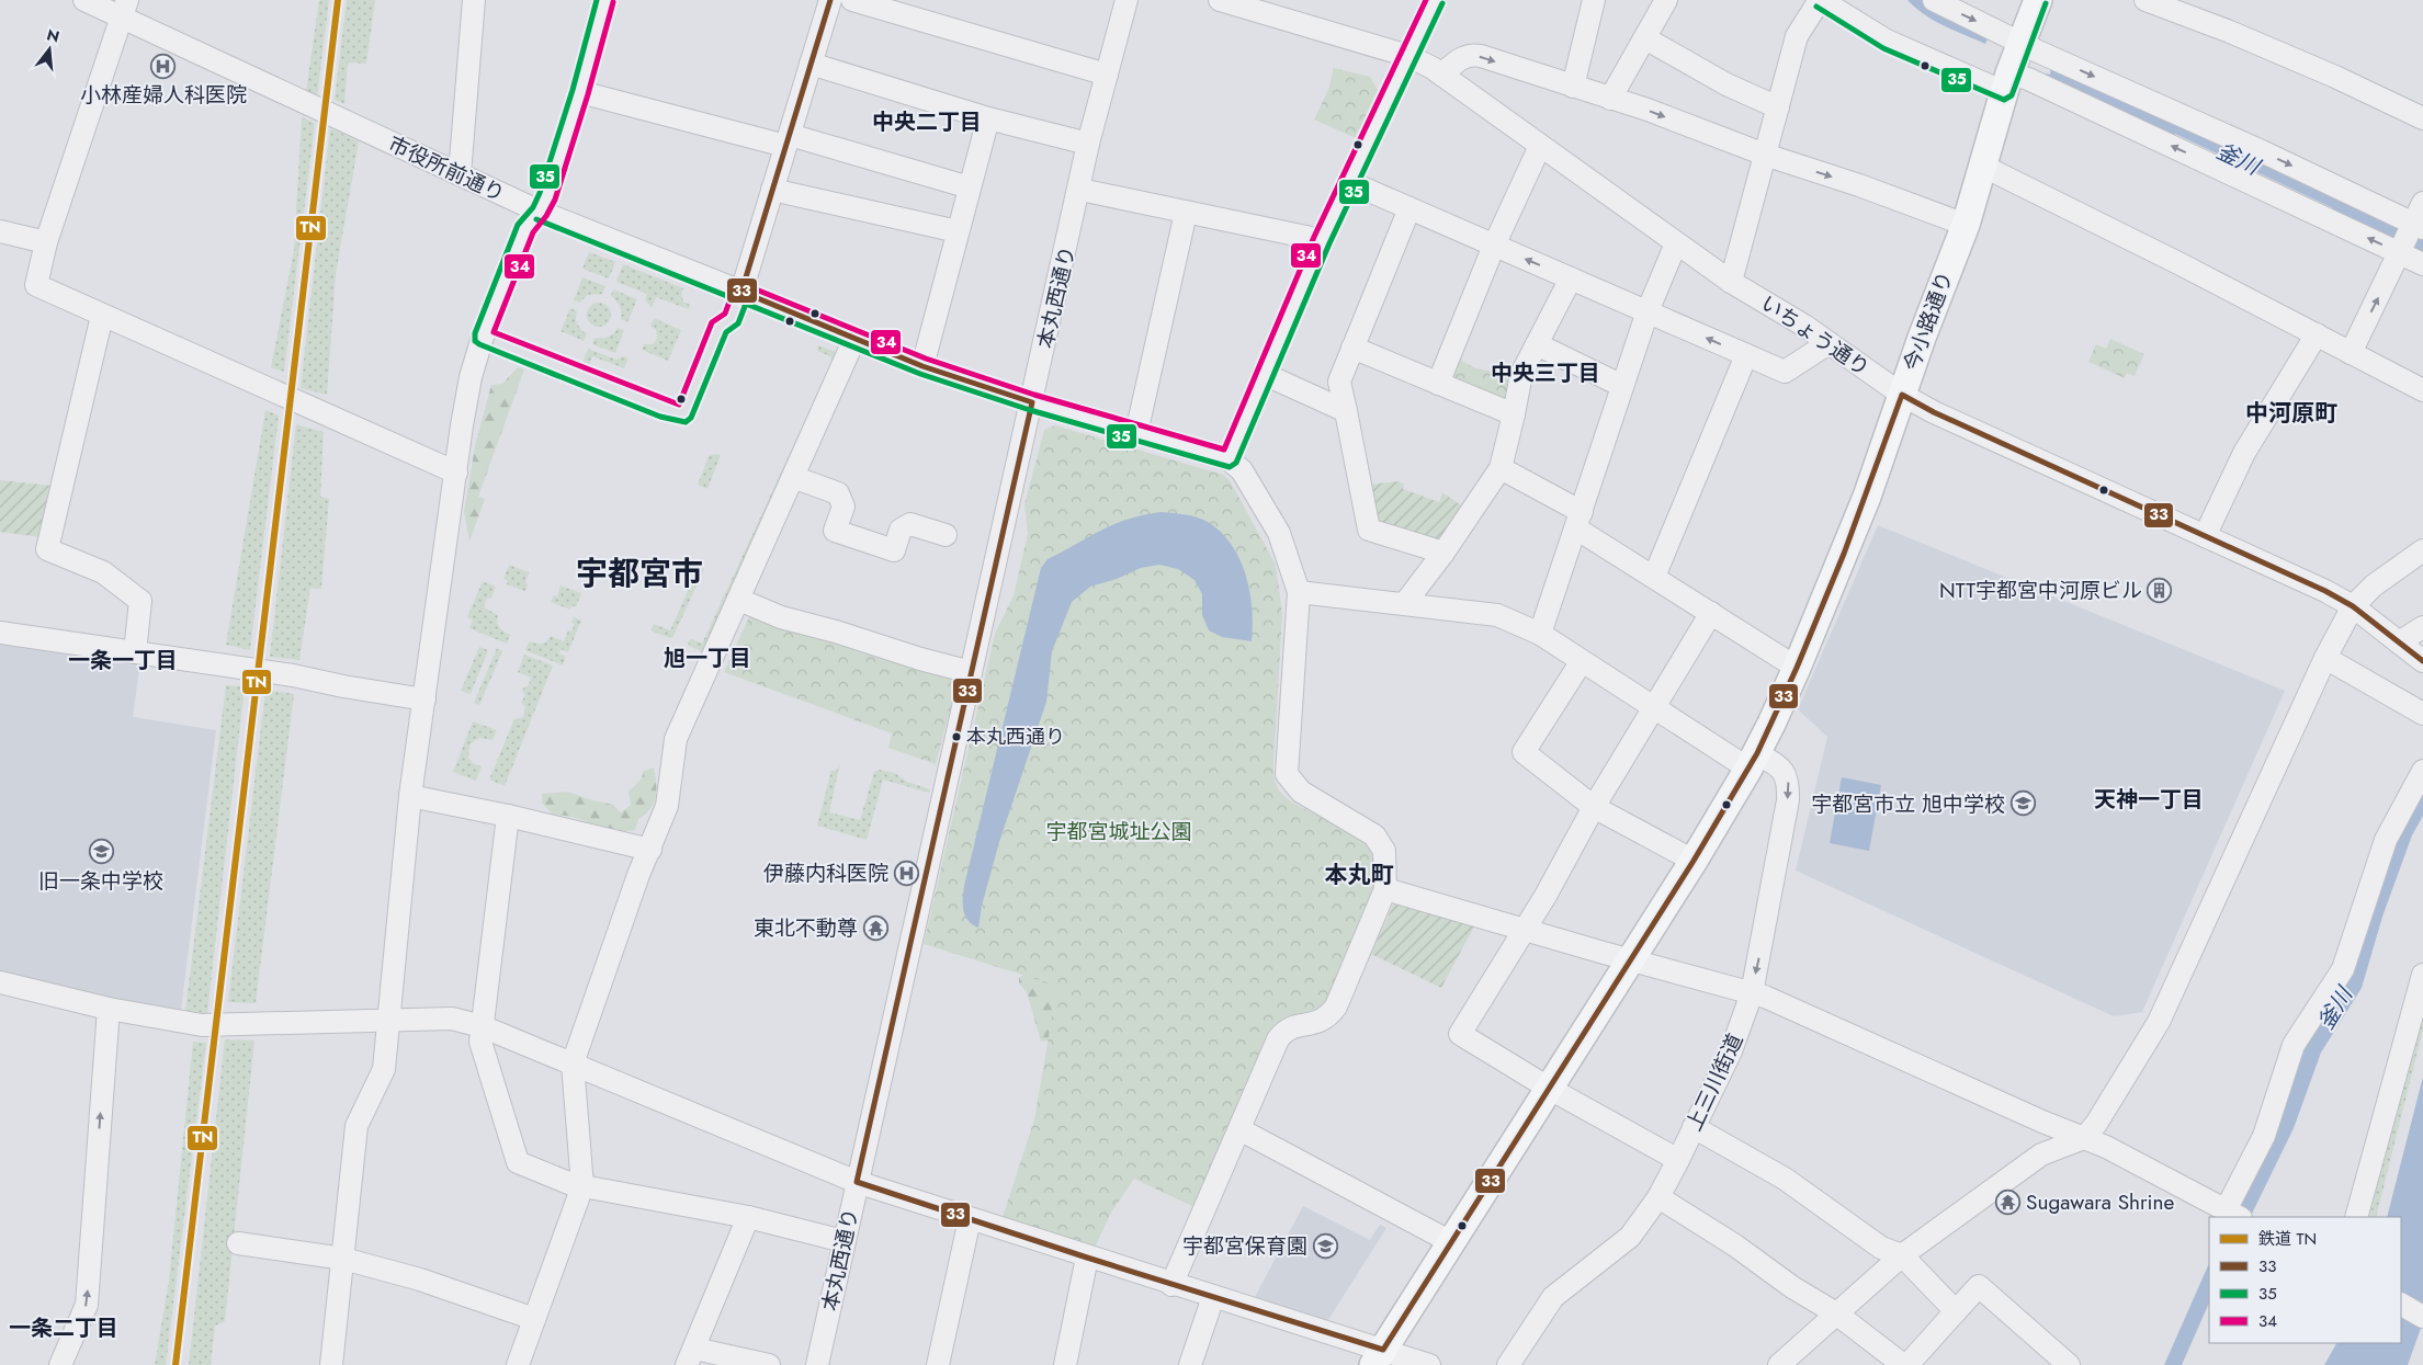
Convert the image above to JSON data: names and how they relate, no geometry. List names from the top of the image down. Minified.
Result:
{"streets":{"main road":["今小路通り"],"street":["市役所前通り","本丸西通り","いちょう通り","上三川街道"]},"crossings":[["市役所前通り","本丸西通り"],["今小路通り","いちょう通り"],["今小路通り","上三川街道"]],"districts":["中央二丁目","中央三丁目","中河原町","宇都宮市","旭一丁目","一条一丁目","天神一丁目","本丸町","一条二丁目"],"water":["釜川"],"parks":["宇都宮城址公園"],"places":{"hospital":["小林産婦人科医院","伊藤内科医院"],"building":["NTT宇都宮中河原ビル"],"other":["本丸西通り"],"school or university":["宇都宮市立 旭中学校","旧一条中学校","宇都宮保育園"],"temple":["東北不動尊","Sugawara Shrine"]},"lines":["rail line TN","transit line 33","transit line 35","transit line 34"],"legend":["鉄道 TN","33","35","34"],"north":"top"}
